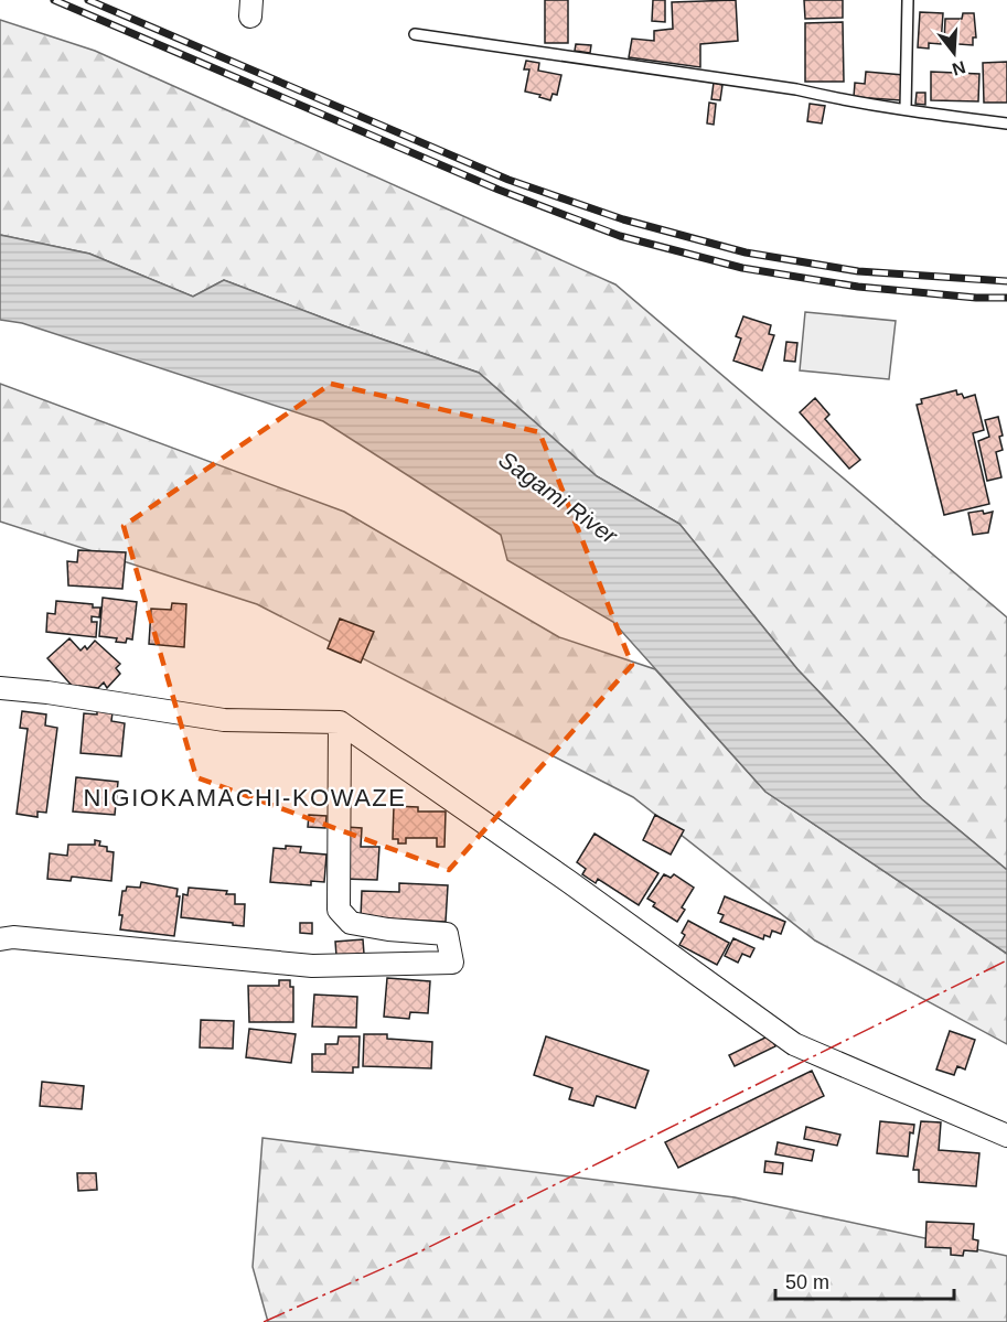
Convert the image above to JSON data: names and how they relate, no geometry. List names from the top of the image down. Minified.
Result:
{"districts":["NIGIOKAMACHI-KOWAZE"],"water":["Sagami River"],"scale_bar":"50 m","north":"bottom"}
